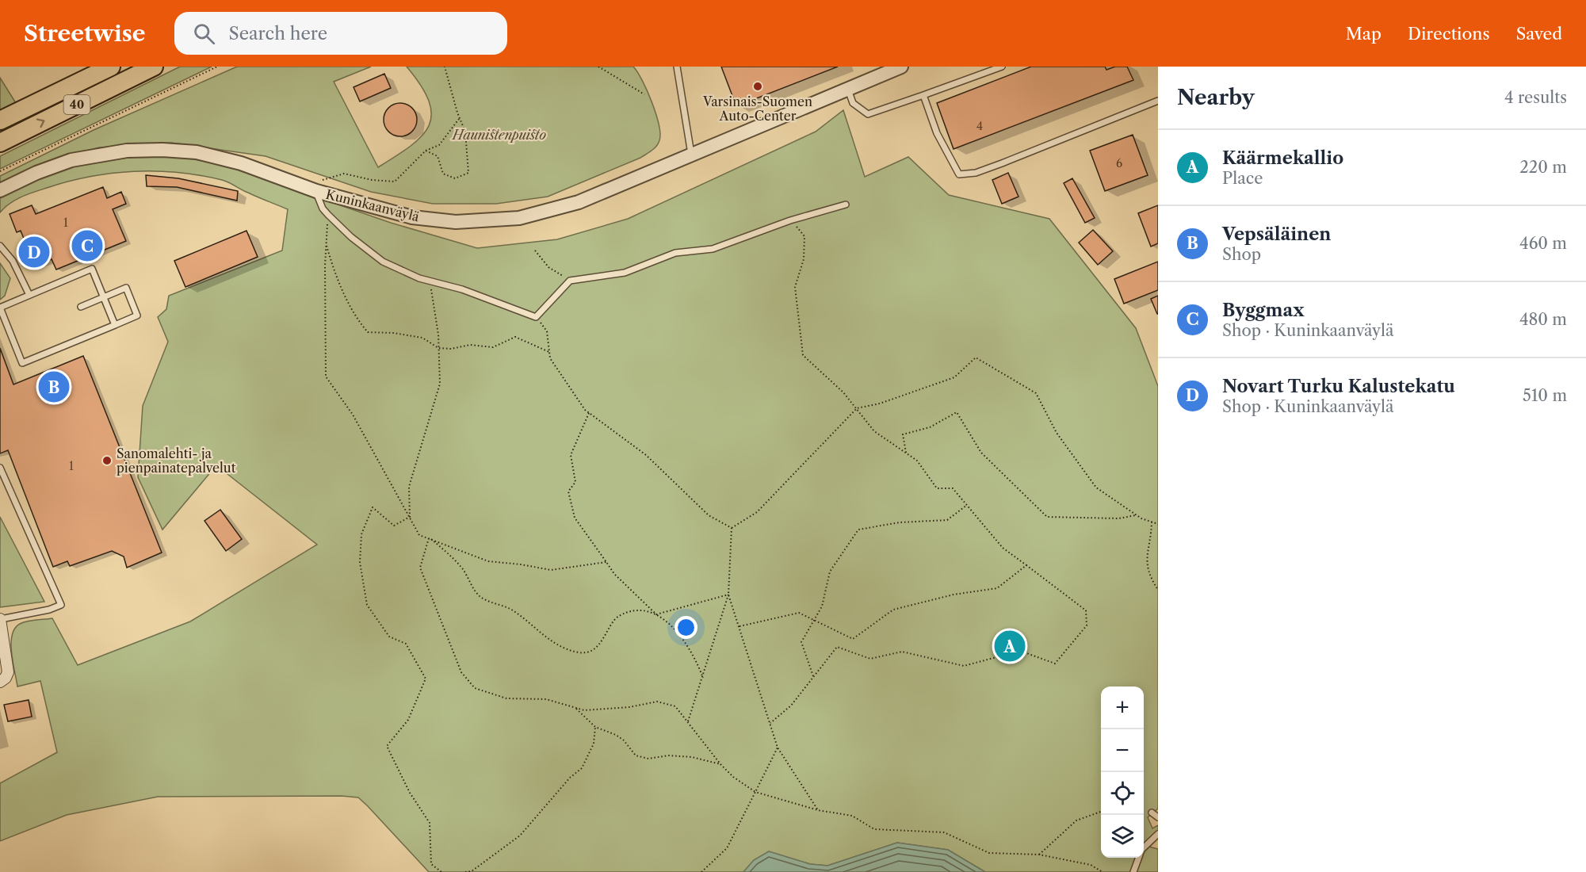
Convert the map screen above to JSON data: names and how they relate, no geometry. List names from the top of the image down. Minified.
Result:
{"streets":{"highway":["40"],"street":["Kuninkaanväylä"]},"parks":["Haunistenpuisto"],"places":["Varsinais-Suomen Auto-Center","Sanomalehti- ja pienpainatepalvelut"],"house_numbers":["4","6","1","1"],"page":{"header":"Streetwise","search":"Search here","nav":["Map","Directions","Saved"],"heading":["Nearby","4 results"],"list":[{"mark":"A","name":"Käärmekallio","note":"Place","value":"220 m"},{"mark":"B","name":"Vepsäläinen","note":"Shop","value":"460 m"},{"mark":"C","name":"Byggmax","note":"Shop · Kuninkaanväylä","value":"480 m"},{"mark":"D","name":"Novart Turku Kalustekatu","note":"Shop · Kuninkaanväylä","value":"510 m"}],"pins":["C","D","B","A"],"map_buttons":["+","−"]}}
